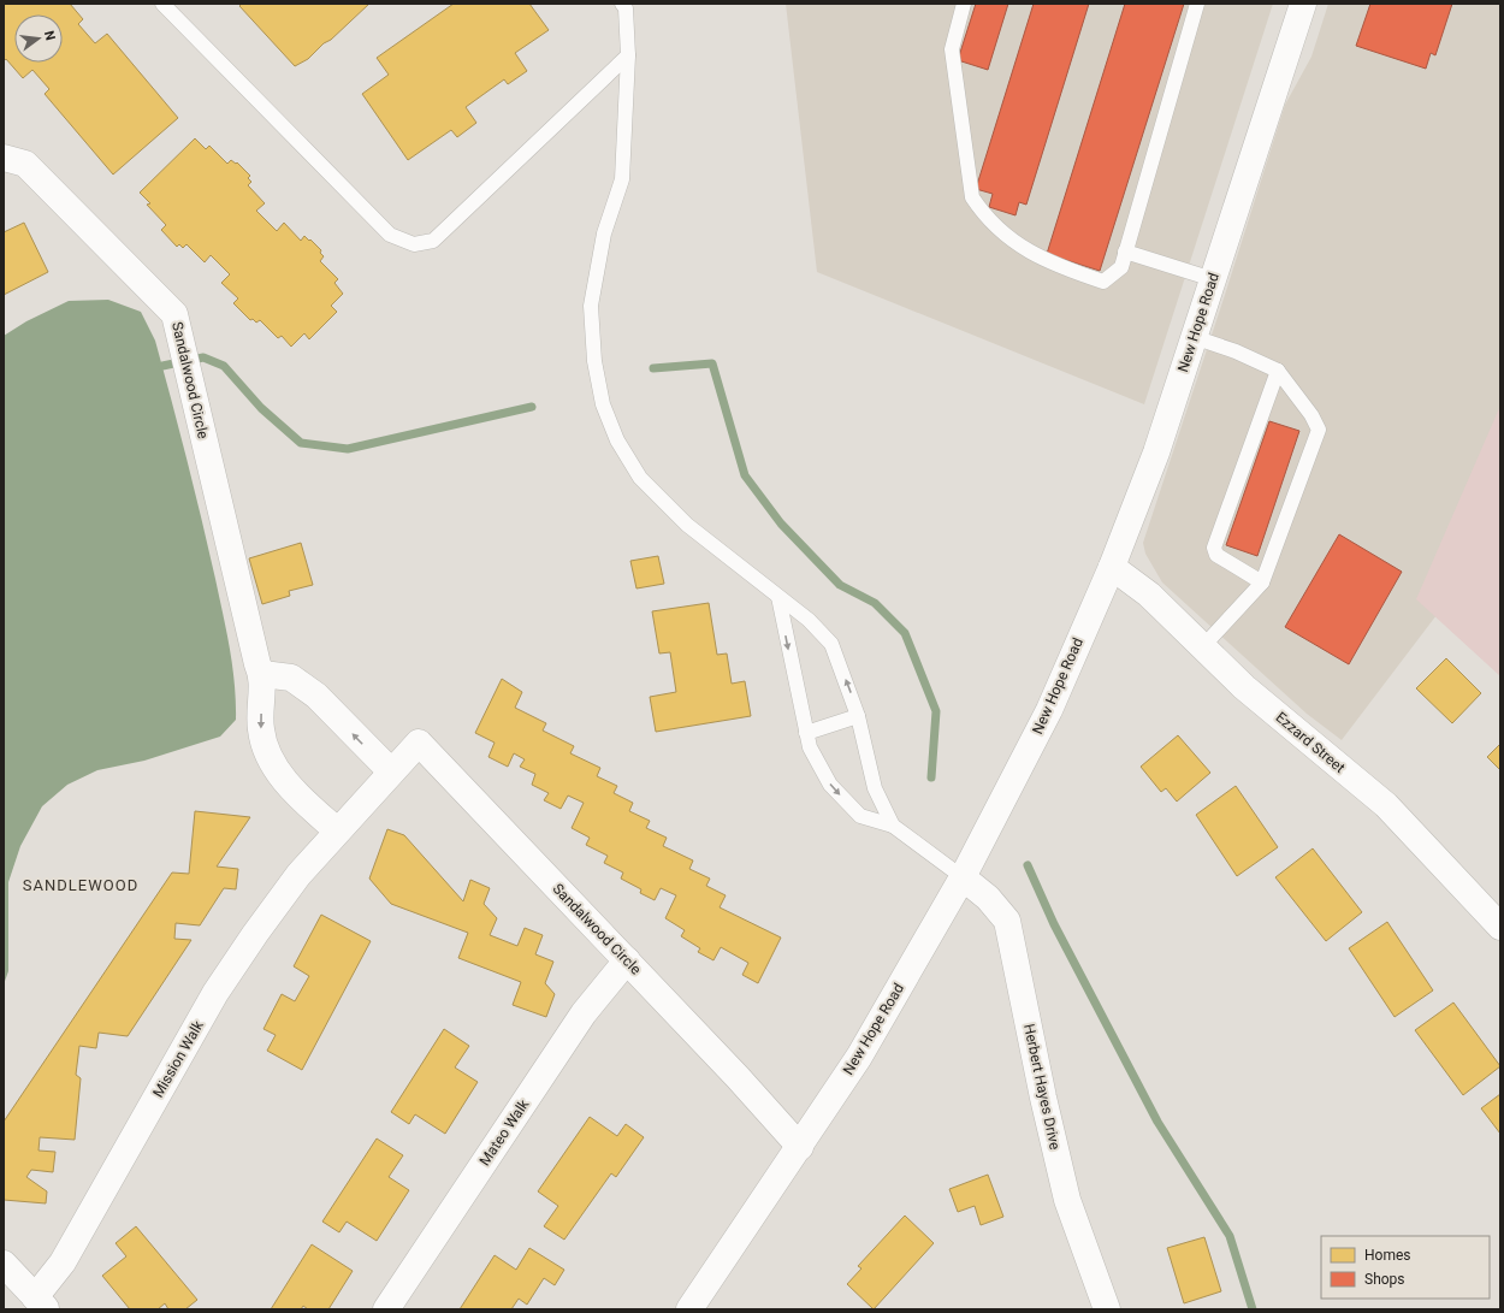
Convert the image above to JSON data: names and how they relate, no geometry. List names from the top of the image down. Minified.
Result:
{"streets":{"street":["New Hope Road","Sandalwood Circle","Ezzard Street","Mission Walk","Herbert Hayes Drive","Mateo Walk"]},"crossings":[["New Hope Road","Sandalwood Circle"],["New Hope Road","Ezzard Street"],["New Hope Road","Herbert Hayes Drive"],["Sandalwood Circle","Mission Walk"],["Sandalwood Circle","Mateo Walk"]],"districts":["SANDLEWOOD"],"legend":["Homes","Shops"],"north":"right"}
